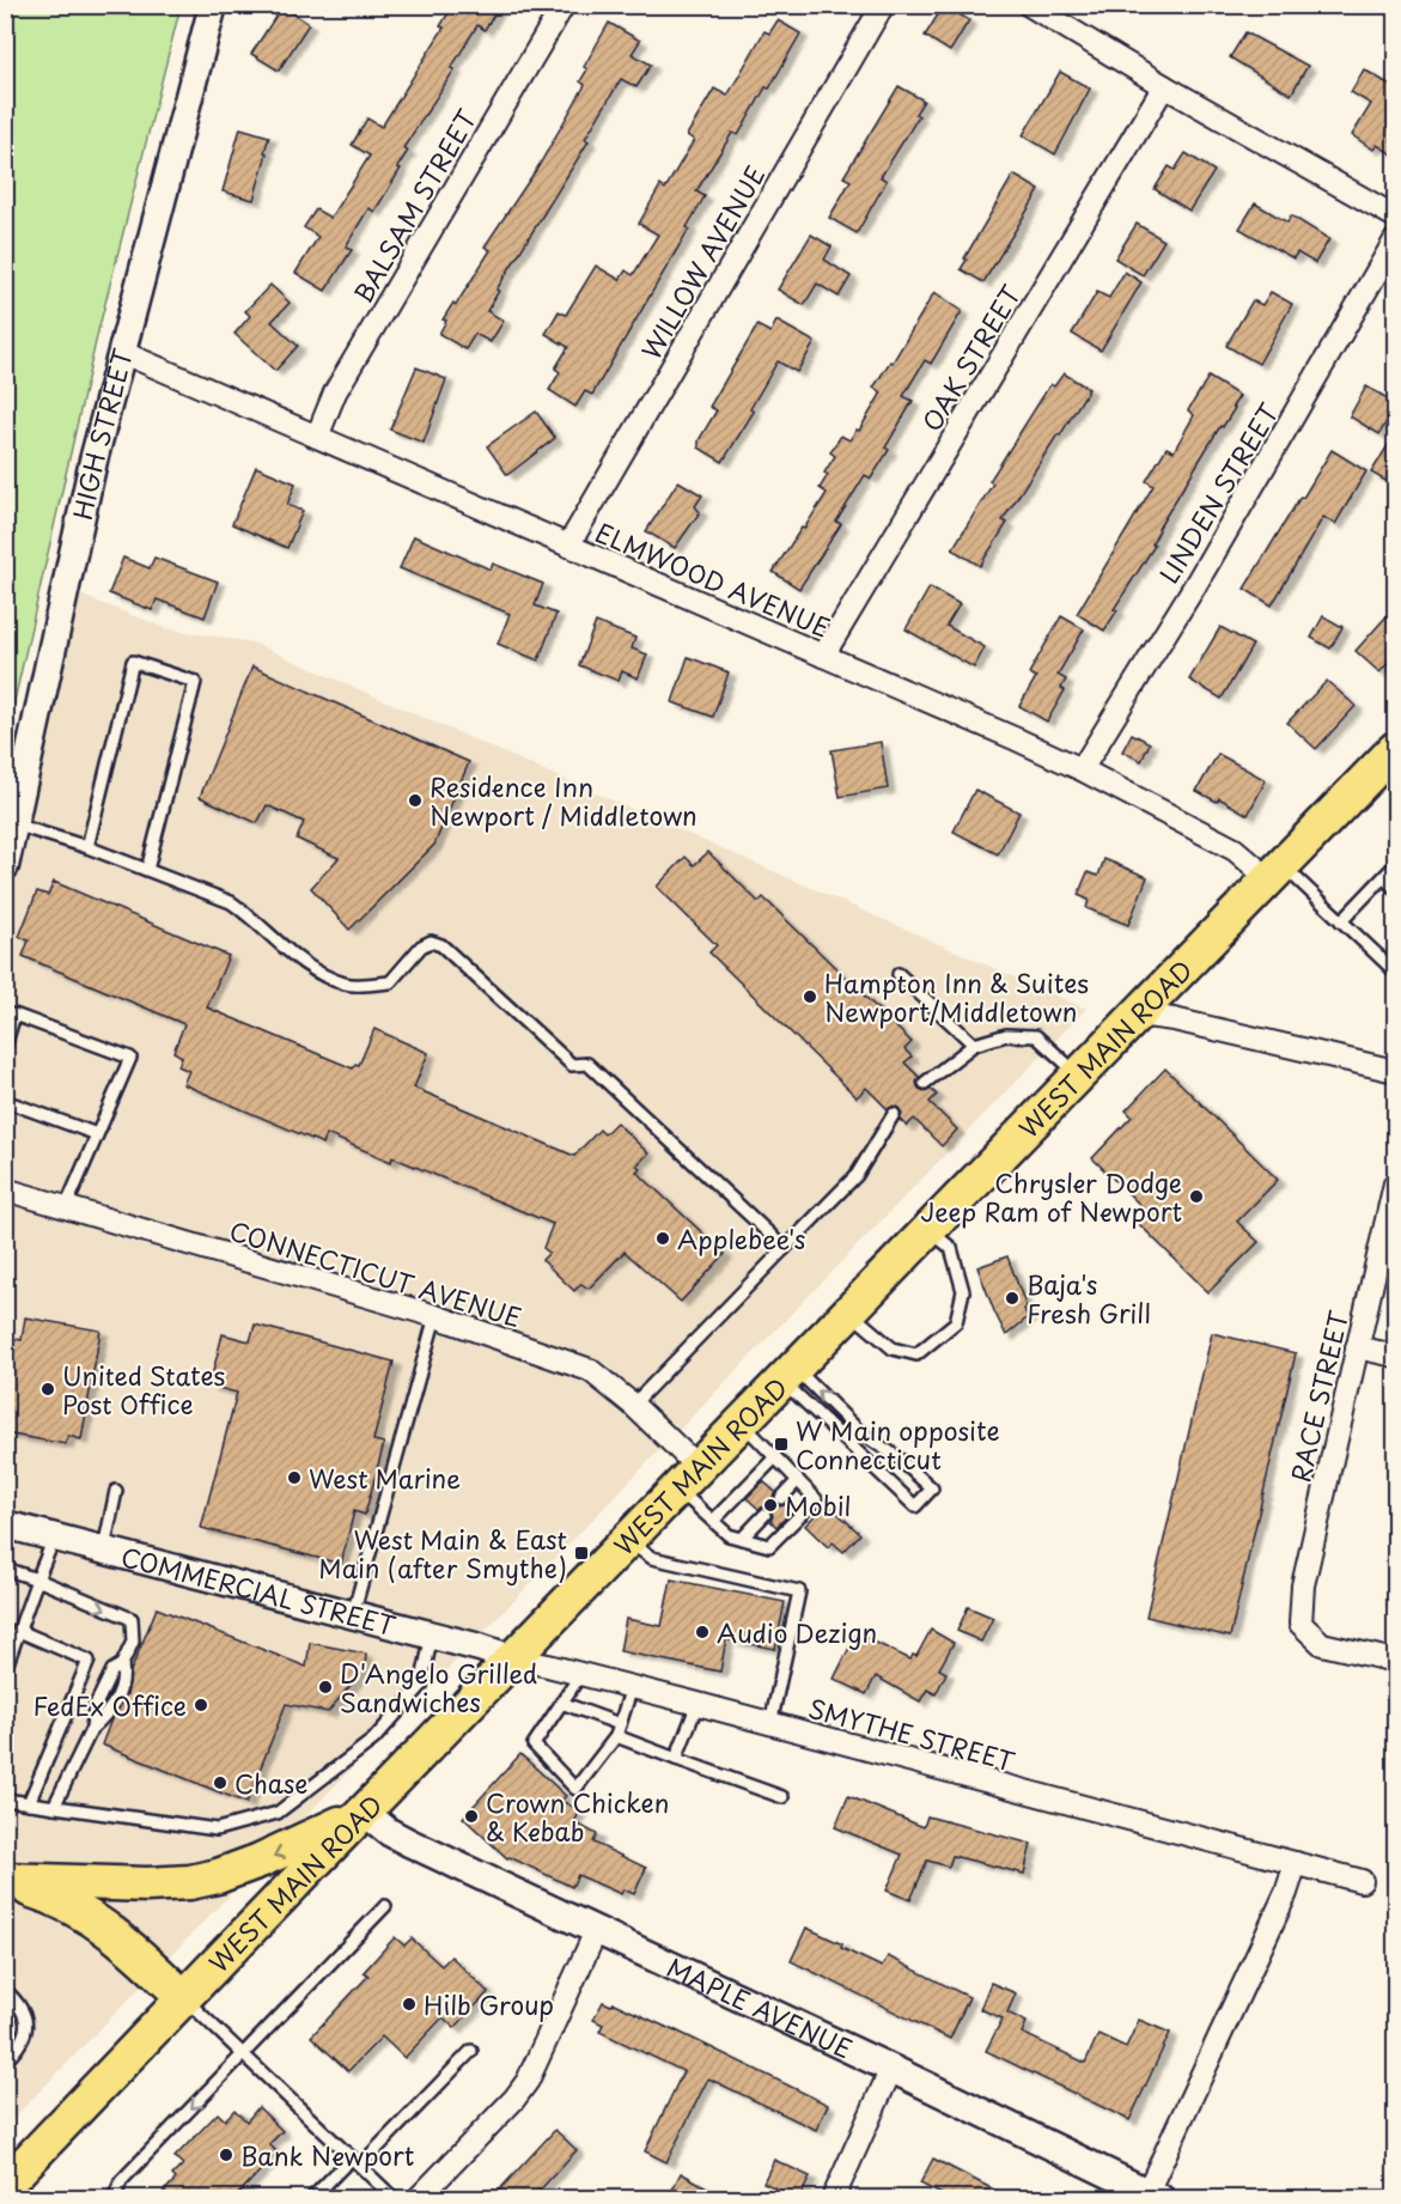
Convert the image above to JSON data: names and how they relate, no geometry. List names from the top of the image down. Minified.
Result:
{"streets":{"main road":["WEST MAIN ROAD"],"street":["BALSAM STREET","WILLOW AVENUE","OAK STREET","HIGH STREET","LINDEN STREET","ELMWOOD AVENUE","CONNECTICUT AVENUE","RACE STREET","COMMERCIAL STREET","SMYTHE STREET","MAPLE AVENUE"]},"crossings":[["BALSAM STREET","ELMWOOD AVENUE"],["WILLOW AVENUE","ELMWOOD AVENUE"],["OAK STREET","ELMWOOD AVENUE"],["HIGH STREET","ELMWOOD AVENUE"],["LINDEN STREET","ELMWOOD AVENUE"],["ELMWOOD AVENUE","WEST MAIN ROAD"],["WEST MAIN ROAD","CONNECTICUT AVENUE"],["WEST MAIN ROAD","COMMERCIAL STREET"],["WEST MAIN ROAD","SMYTHE STREET"],["WEST MAIN ROAD","MAPLE AVENUE"],["COMMERCIAL STREET","SMYTHE STREET"]],"places":{"other":["Residence Inn Newport / Middletown","Hampton Inn & Suites Newport/Middletown","Chrysler Dodge Jeep Ram of Newport","Applebee's","Baja's Fresh Grill","United States Post Office","West Marine","Mobil","Audio Dezign","D'Angelo Grilled Sandwiches","FedEx Office","Chase","Crown Chicken & Kebab","Hilb Group","Bank Newport"],"transit":["W Main opposite Connecticut","West Main & East Main (after Smythe)"]}}
